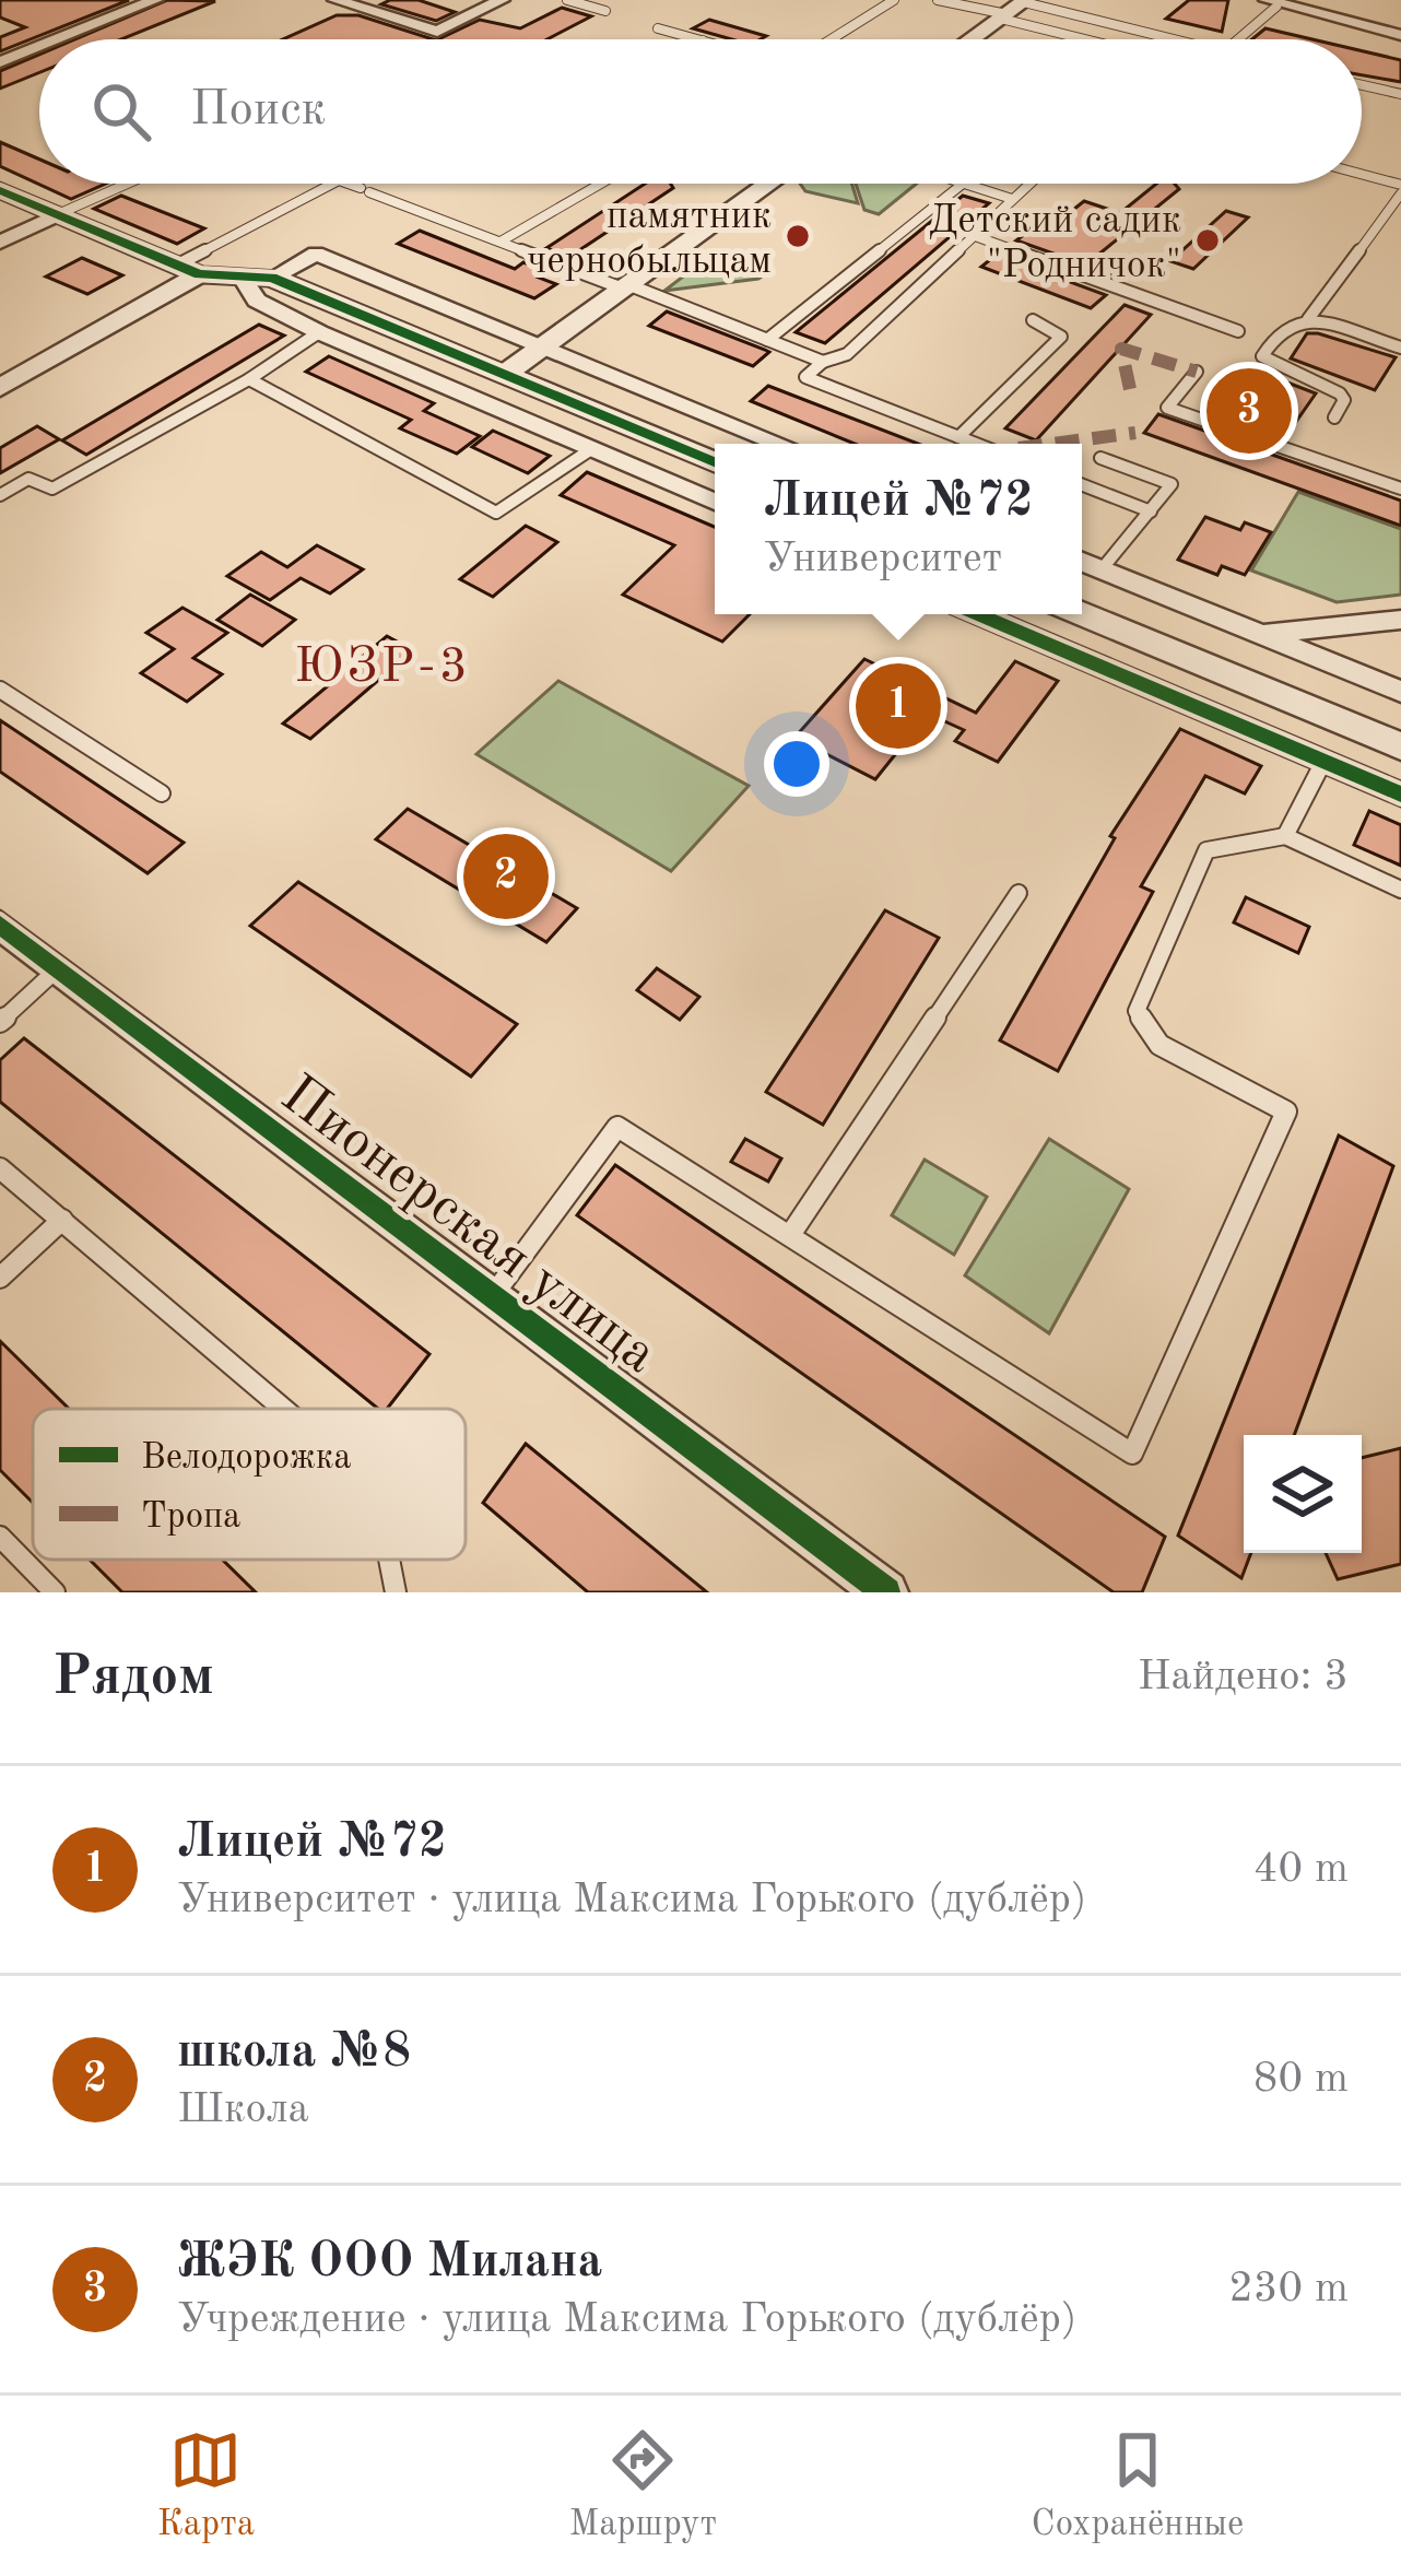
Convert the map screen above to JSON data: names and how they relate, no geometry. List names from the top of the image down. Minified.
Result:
{"streets":{"street":["Пионерская улица"]},"districts":["ЮЗР-3"],"places":["памятник чернобыльцам","Детский садик \"Родничок\""],"legend":["Велодорожка","Тропа"],"page":{"search":"Поиск","pins":["3","1","2"],"popup":["Лицей №72","Университет"],"heading":["Рядом","Найдено: 3"],"list":[{"mark":"1","name":"Лицей №72","note":"Университет · улица Максима Горького (дублёр)","value":"40 m"},{"mark":"2","name":"школа №8","note":"Школа","value":"80 m"},{"mark":"3","name":"ЖЭК ООО Милана","note":"Учреждение · улица Максима Горького (дублёр)","value":"230 m"}],"nav":["Карта","Маршрут","Сохранённые"]}}
